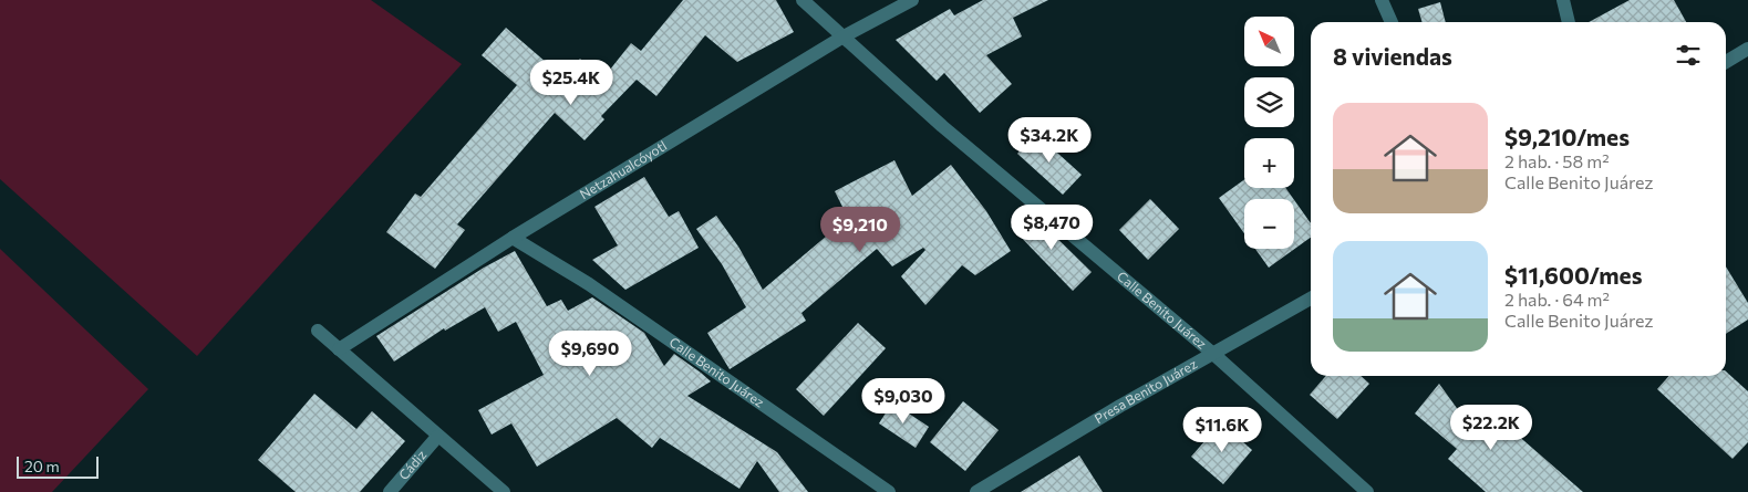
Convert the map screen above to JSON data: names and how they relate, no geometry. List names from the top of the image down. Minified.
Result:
{"streets":{"street":["Netzahualcóyotl","Calle Benito Juárez","Presa Benito Juárez","Cádiz"]},"crossings":[["Netzahualcóyotl","Calle Benito Juárez"],["Calle Benito Juárez","Presa Benito Juárez"]],"scale_bar":"20 m","north":"top left","page":{"map_buttons":["+","−"],"heading":"8 viviendas","price":["$25.4K","$34.2K","$8,470","$9,210","$9,690","$9,030","$22.2K","$11.6K"],"list":[{"name":"$9,210/mes","note":"2 hab. · 58 m² · Calle Benito Juárez"},{"name":"$11,600/mes","note":"2 hab. · 64 m² · Calle Benito Juárez"}],"scale":"20 m"}}
